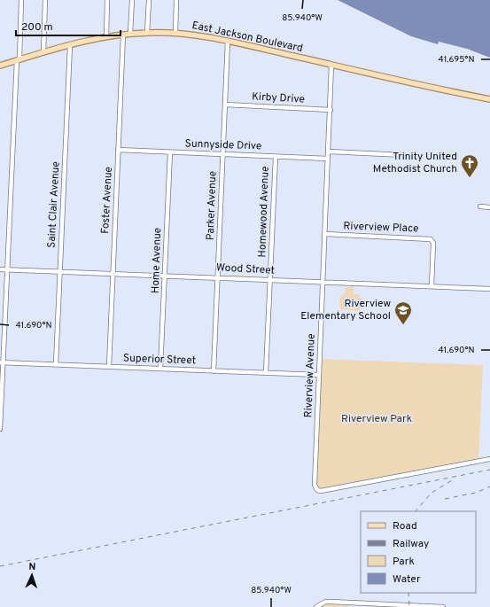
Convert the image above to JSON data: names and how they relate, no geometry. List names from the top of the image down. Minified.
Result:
{"streets":{"main road":["East Jackson Boulevard"],"street":["Kirby Drive","Sunnyside Drive","Foster Avenue","Saint Clair Avenue","Parker Avenue","Homewood Avenue","Riverview Place","Home Avenue","Wood Street","Superior Street","Riverview Avenue"]},"crossings":[["East Jackson Boulevard","Foster Avenue"],["East Jackson Boulevard","Saint Clair Avenue"],["East Jackson Boulevard","Parker Avenue"],["East Jackson Boulevard","Riverview Avenue"],["Kirby Drive","Parker Avenue"],["Kirby Drive","Riverview Avenue"],["Sunnyside Drive","Foster Avenue"],["Sunnyside Drive","Parker Avenue"],["Sunnyside Drive","Homewood Avenue"],["Sunnyside Drive","Home Avenue"],["Sunnyside Drive","Riverview Avenue"],["Foster Avenue","Wood Street"],["Foster Avenue","Superior Street"],["Saint Clair Avenue","Wood Street"],["Saint Clair Avenue","Superior Street"],["Parker Avenue","Wood Street"],["Parker Avenue","Superior Street"],["Homewood Avenue","Wood Street"],["Homewood Avenue","Superior Street"],["Riverview Place","Wood Street"],["Riverview Place","Riverview Avenue"],["Home Avenue","Wood Street"],["Home Avenue","Superior Street"],["Wood Street","Riverview Avenue"],["Superior Street","Riverview Avenue"]],"parks":["Riverview Park"],"places":{"church":["Trinity United Methodist Church"],"school or university":["Riverview Elementary School"]},"legend":["Road","Railway","Park","Water"],"scale_bar":"200 m","north":"top","coordinates":["85.940°W","41.695°N","41.690°N"]}
